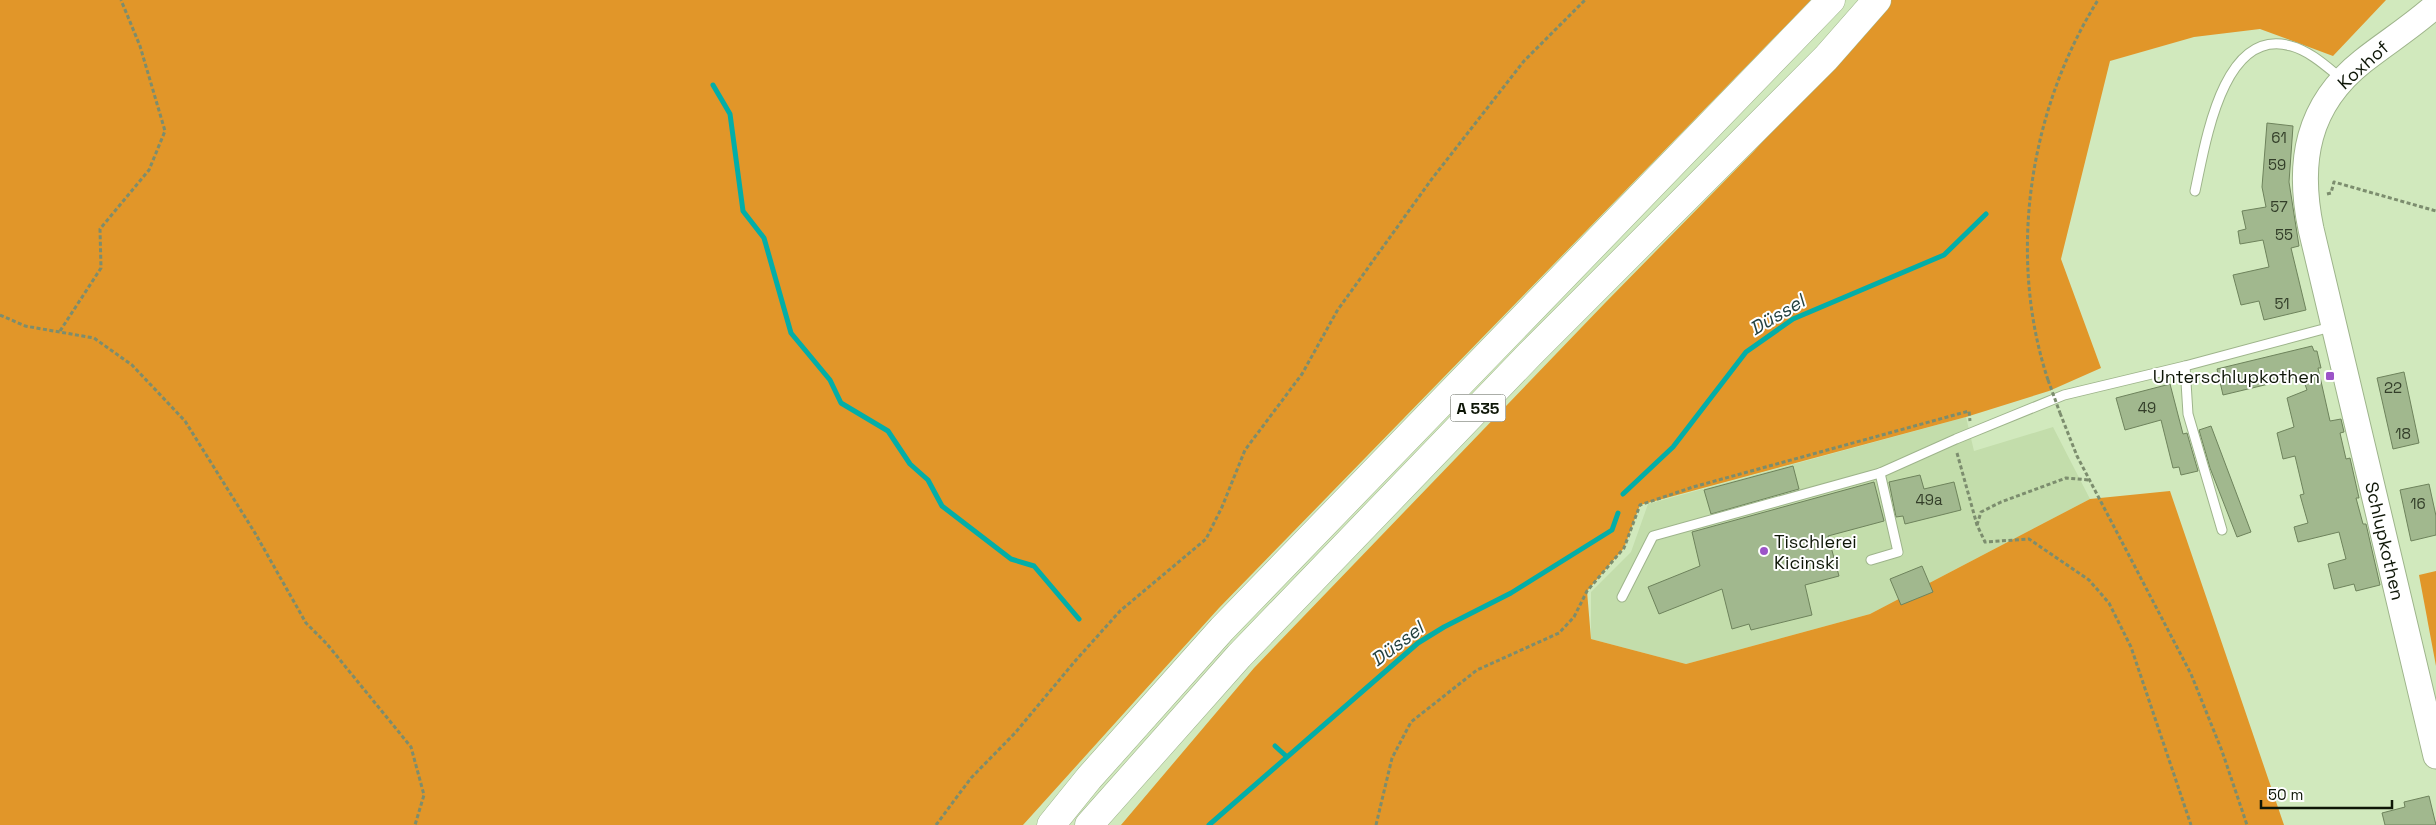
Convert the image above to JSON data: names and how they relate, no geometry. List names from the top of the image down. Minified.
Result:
{"streets":{"highway":["A 535"],"main road":["Koxhof","Schlupkothen"]},"crossings":[["Koxhof","Schlupkothen"]],"water":["Düssel"],"places":{"transit":["Unterschlupkothen"],"other":["Tischlerei Kicinski"]},"house_numbers":["61","59","57","55","51","22","49","18","49a","16"],"scale_bar":"50 m"}
